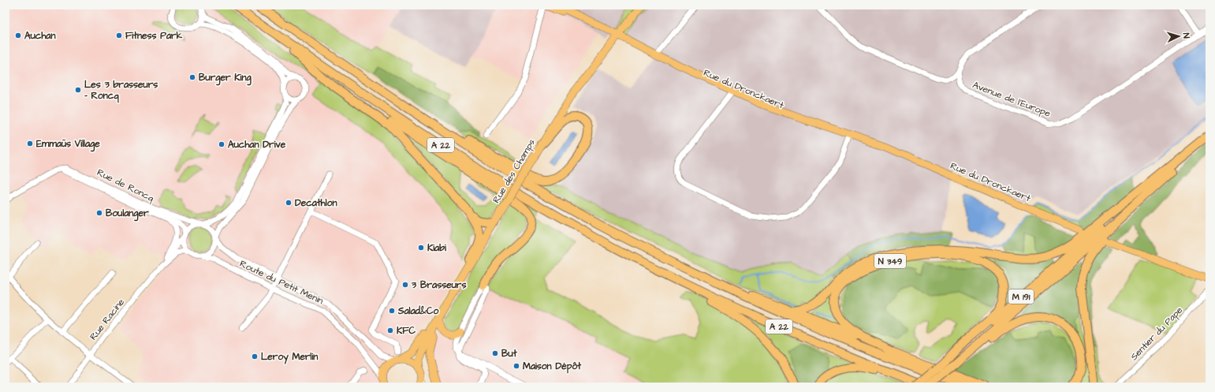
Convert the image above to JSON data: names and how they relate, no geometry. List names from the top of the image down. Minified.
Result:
{"streets":{"highway":["A 22","N 349","M 191"],"main road":["Rue du Dronckaert","Rue des Champs"],"street":["Avenue de l'Europe","Rue de Roncq","Route du Petit Menin","Rue Racine","Sentier du Pape"]},"crossings":[["Rue du Dronckaert","Rue des Champs"],["A 22","M 191"],["Rue des Champs","Route du Petit Menin"],["Rue de Roncq","Route du Petit Menin"],["Rue de Roncq","Rue Racine"],["N 349","M 191"],["Route du Petit Menin","Rue Racine"]],"places":["Auchan","Fitness Park","Burger King","Les 3 brasseurs - Roncq","Emmaüs Village","Auchan Drive","Decathlon","Boulanger","Kiabi","3 Brasseurs","Salad&Co","KFC","But","Leroy Merlin","Maison Dépôt"],"north":"right"}
